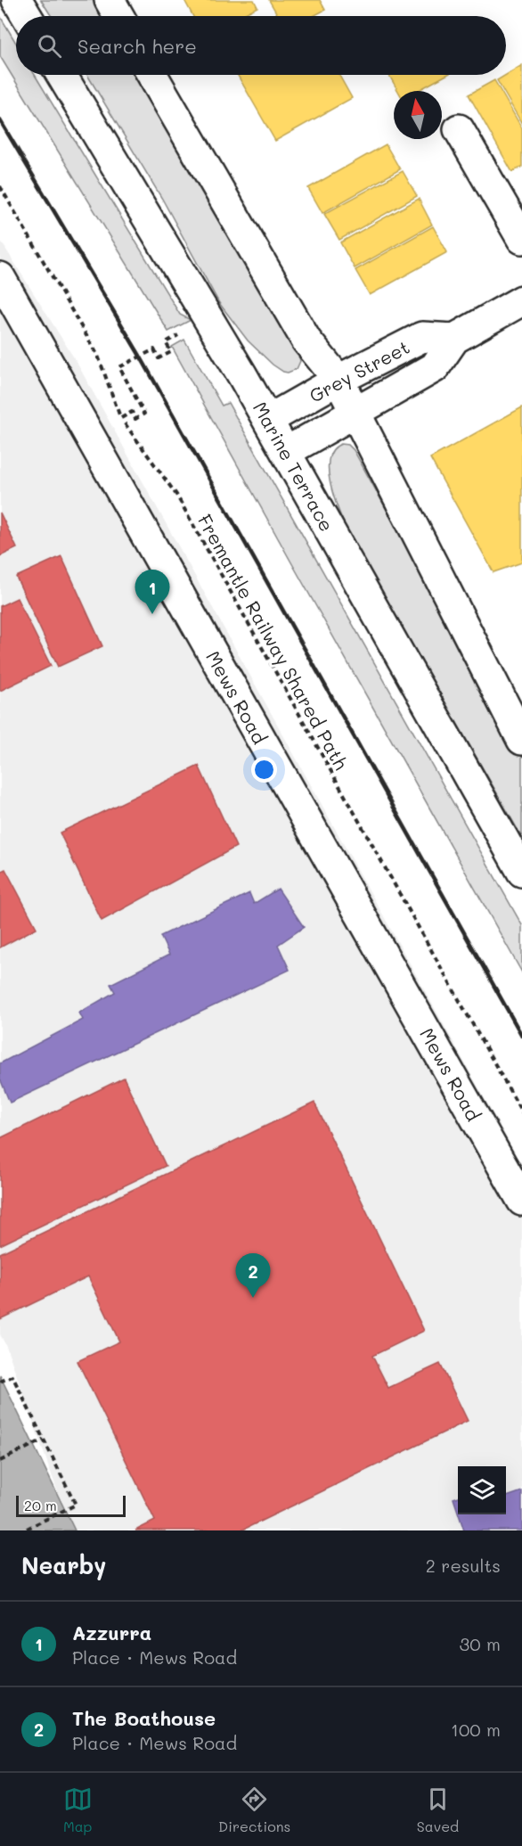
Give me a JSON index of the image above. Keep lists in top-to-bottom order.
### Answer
{
  "streets": {
    "street": ["Grey Street", "Marine Terrace", "Mews Road"],
    "path": ["Fremantle Railway Shared Path"]
  },
  "crossings": [
    ["Grey Street", "Marine Terrace"]
  ],
  "scale_bar": "20 m",
  "north": "top",
  "page": {
    "search": "Search here",
    "pins": ["1", "2"],
    "scale": "20 m",
    "heading": ["Nearby", "2 results"],
    "list": [
      {
        "mark": "1",
        "name": "Azzurra",
        "note": "Place · Mews Road",
        "value": "30 m"
      },
      {
        "mark": "2",
        "name": "The Boathouse",
        "note": "Place · Mews Road",
        "value": "100 m"
      }
    ],
    "nav": ["Map", "Directions", "Saved"]
  }
}
